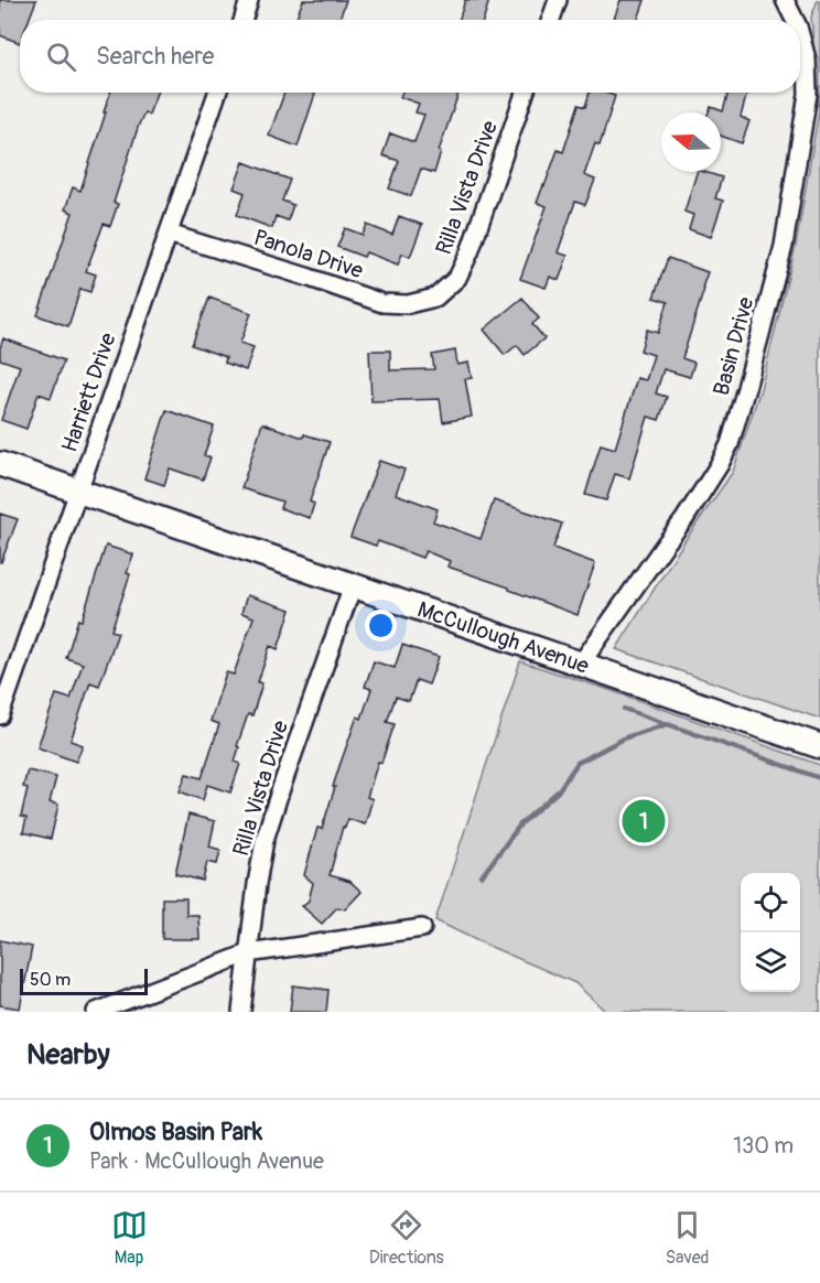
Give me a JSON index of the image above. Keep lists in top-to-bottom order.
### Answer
{
  "streets": {
    "main road": ["McCullough Avenue"],
    "street": [
      "Rilla Vista Drive",
      "Panola Drive",
      "Basin Drive",
      "Harriett Drive"
    ]
  },
  "crossings": [
    ["Rilla Vista Drive", "Panola Drive"],
    ["Rilla Vista Drive", "McCullough Avenue"],
    ["Panola Drive", "Harriett Drive"],
    ["Basin Drive", "McCullough Avenue"],
    ["Harriett Drive", "McCullough Avenue"]
  ],
  "scale_bar": "50 m",
  "north": "left",
  "page": {
    "search": "Search here",
    "pins": "1",
    "scale": "50 m",
    "heading": "Nearby",
    "list": [
      {
        "mark": "1",
        "name": "Olmos Basin Park",
        "note": "Park · McCullough Avenue",
        "value": "130 m"
      }
    ],
    "nav": ["Map", "Directions", "Saved"]
  }
}
